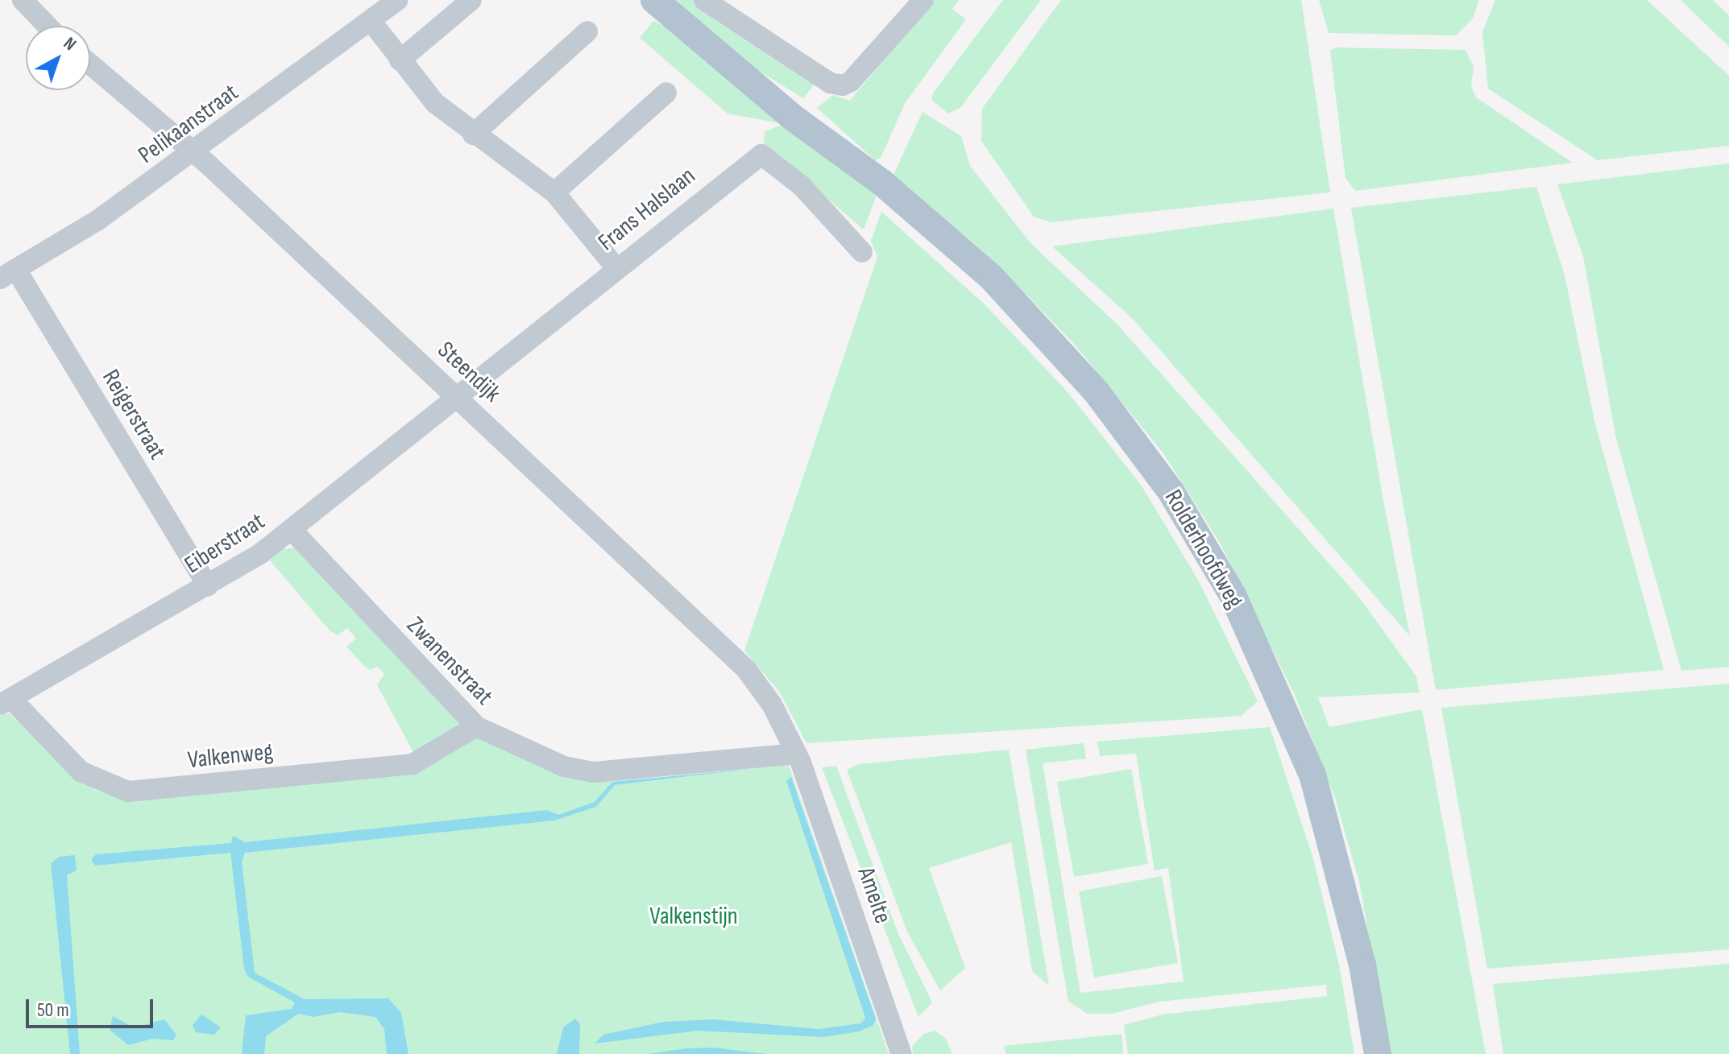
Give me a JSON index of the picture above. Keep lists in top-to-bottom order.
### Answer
{
  "streets": {
    "main road": ["Rolderhoofdweg"],
    "street": [
      "Pelikaanstraat",
      "Frans Halslaan",
      "Steendijk",
      "Reigerstraat",
      "Eiberstraat",
      "Zwanenstraat",
      "Valkenweg",
      "Amelte"
    ]
  },
  "crossings": [
    ["Pelikaanstraat", "Steendijk"],
    ["Pelikaanstraat", "Reigerstraat"],
    ["Frans Halslaan", "Steendijk"],
    ["Frans Halslaan", "Eiberstraat"],
    ["Steendijk", "Eiberstraat"],
    ["Steendijk", "Zwanenstraat"],
    ["Steendijk", "Amelte"],
    ["Reigerstraat", "Eiberstraat"],
    ["Eiberstraat", "Zwanenstraat"],
    ["Eiberstraat", "Valkenweg"],
    ["Zwanenstraat", "Valkenweg"],
    ["Zwanenstraat", "Amelte"]
  ],
  "parks": ["Valkenstijn"],
  "scale_bar": "50 m",
  "north": "top right"
}
